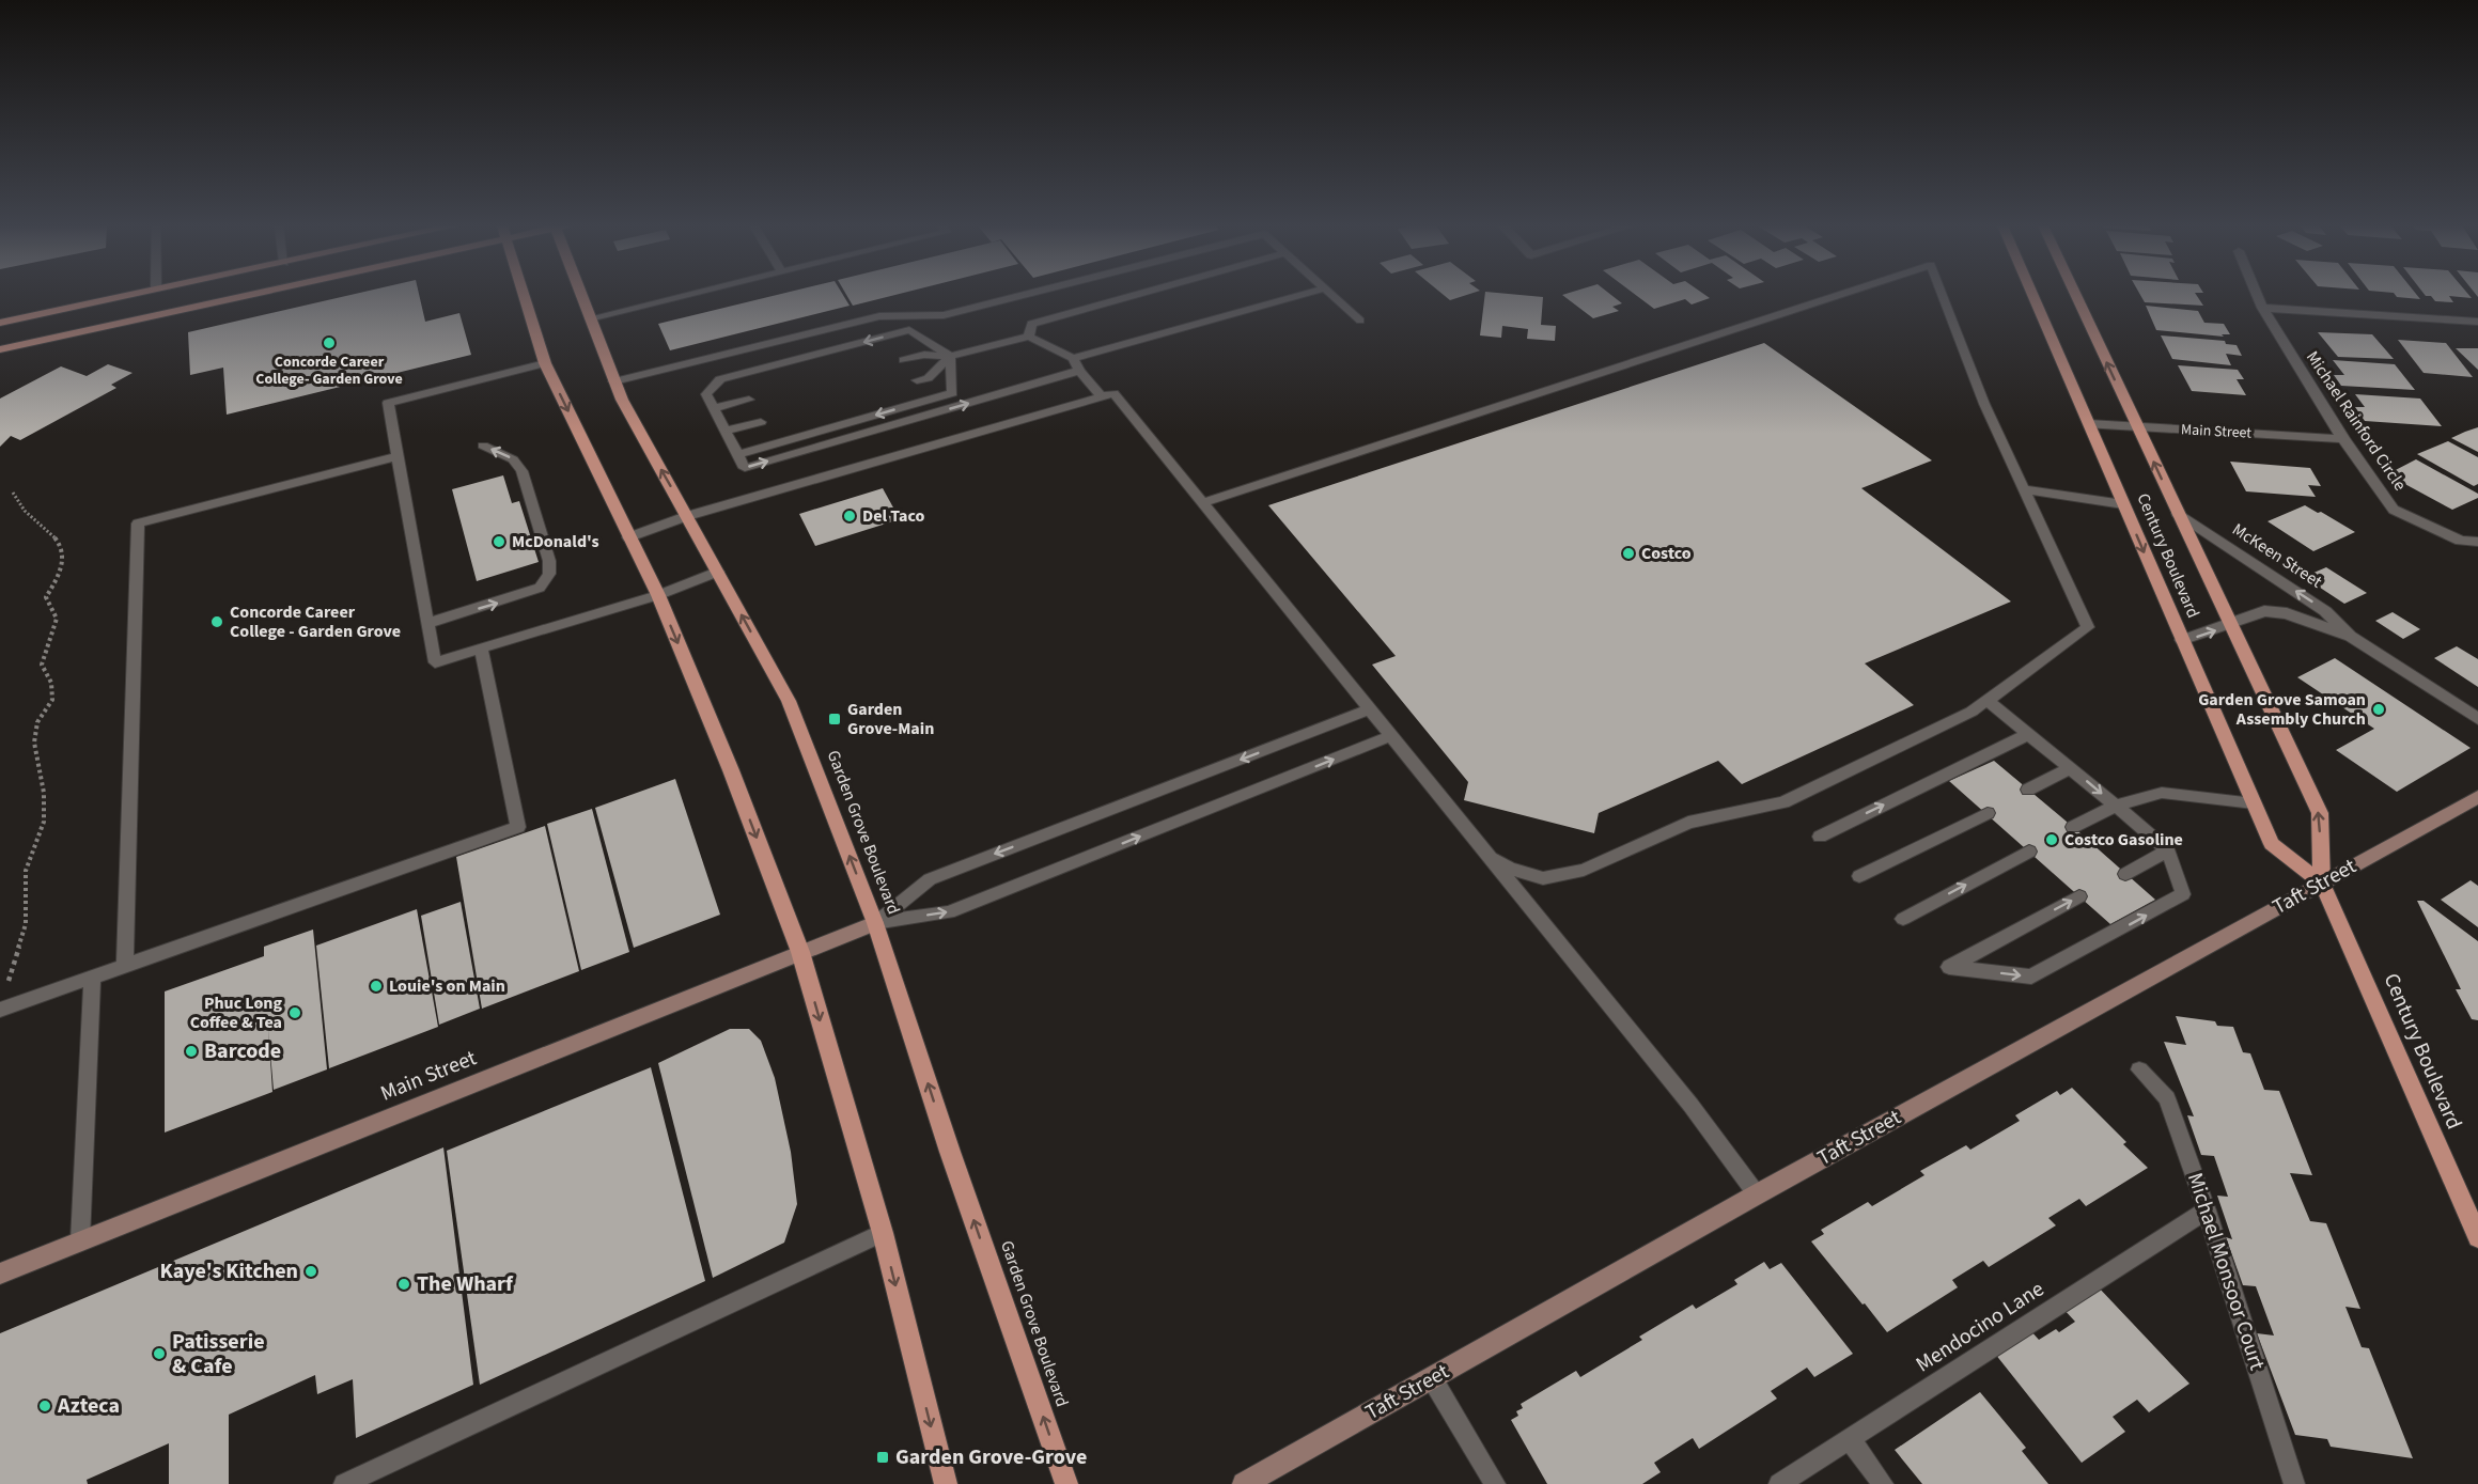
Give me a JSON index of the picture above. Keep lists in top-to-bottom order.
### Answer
{
  "streets": {
    "main road": ["Century Boulevard", "Garden Grove Boulevard"],
    "street": [
      "Michael Rainford Circle",
      "Main Street",
      "McKeen Street",
      "Taft Street"
    ],
    "lane": ["Michael Monsoor Court", "Mendocino Lane"]
  },
  "crossings": [
    ["Michael Rainford Circle", "Main Street"],
    ["Main Street", "Century Boulevard"],
    ["Main Street", "Garden Grove Boulevard"],
    ["Century Boulevard", "McKeen Street"],
    ["Century Boulevard", "Taft Street"],
    ["Michael Monsoor Court", "Mendocino Lane"]
  ],
  "places": {
    "other": [
      "Concorde Career College- Garden Grove",
      "Del Taco",
      "McDonald's",
      "Costco",
      "Concorde Career College - Garden Grove",
      "Garden Grove Samoan Assembly Church",
      "Costco Gasoline",
      "Louie's on Main",
      "Phuc Long Coffee & Tea",
      "Barcode",
      "Kaye's Kitchen",
      "The Wharf",
      "Patisserie & Cafe",
      "Azteca"
    ],
    "transit": ["Garden Grove-Main", "Garden Grove-Grove"]
  }
}
